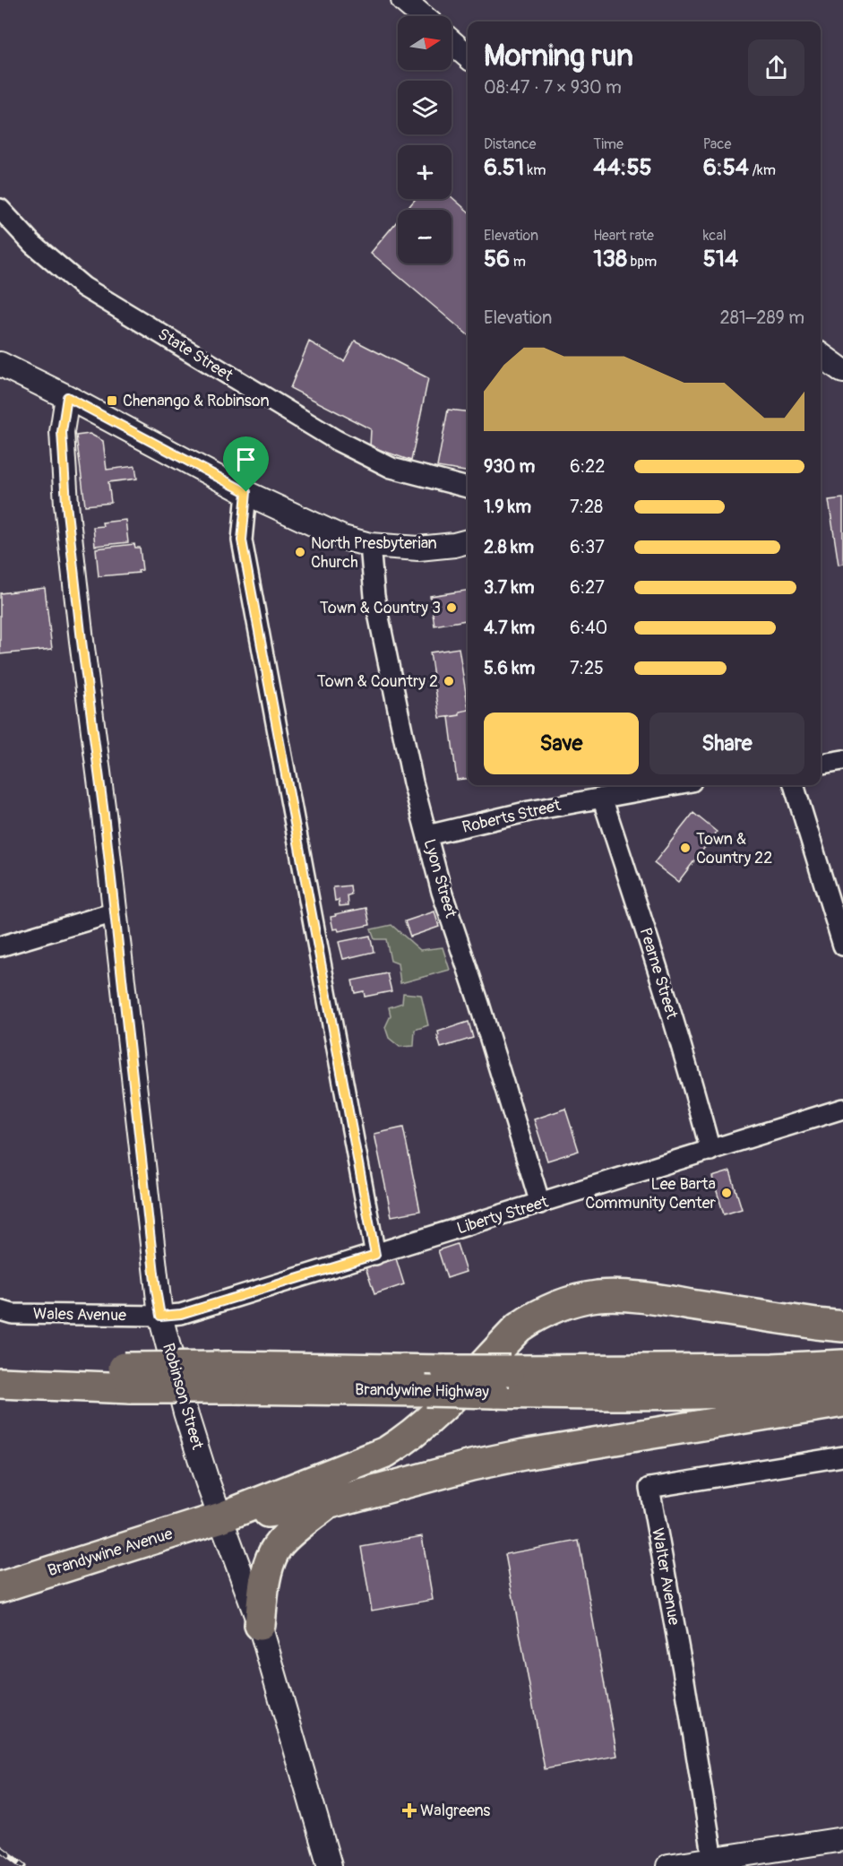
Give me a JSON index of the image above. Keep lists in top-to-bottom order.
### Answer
{
  "streets": {
    "main road": ["Brandywine Highway", "Brandywine Avenue"],
    "street": [
      "State Street",
      "Roberts Street",
      "Lyon Street",
      "Pearne Street",
      "Liberty Street",
      "Wales Avenue",
      "Robinson Street",
      "Walter Avenue"
    ]
  },
  "crossings": [
    ["Roberts Street", "Lyon Street"],
    ["Roberts Street", "Pearne Street"],
    ["Lyon Street", "Liberty Street"],
    ["Pearne Street", "Liberty Street"],
    ["Liberty Street", "Wales Avenue"],
    ["Liberty Street", "Robinson Street"],
    ["Wales Avenue", "Robinson Street"],
    ["Robinson Street", "Brandywine Avenue"]
  ],
  "places": {
    "transit": ["Chenango & Robinson"],
    "other": [
      "North Presbyterian Church",
      "Town & Country 3",
      "Town & Country 2",
      "Town & Country 22",
      "Lee Barta Community Center"
    ],
    "health": ["Walgreens"]
  },
  "north": "right",
  "page": {
    "map_buttons": ["+", "−"],
    "heading": ["Morning run", "08:47 · 7 × 930 m"],
    "stats": [
      ["Distance", "6.51 km"],
      ["Time", "44:55"],
      ["Pace", "6:54 /km"],
      ["Elevation", "56 m"],
      ["Heart rate", "138 bpm"],
      ["kcal", "514"]
    ],
    "chart": ["Elevation", "281–289 m"],
    "list": [
      {
        "name": "930 m",
        "note": "6:22"
      },
      {
        "name": "1.9 km",
        "note": "7:28"
      },
      {
        "name": "2.8 km",
        "note": "6:37"
      },
      {
        "name": "3.7 km",
        "note": "6:27"
      },
      {
        "name": "4.7 km",
        "note": "6:40"
      },
      {
        "name": "5.6 km",
        "note": "7:25"
      }
    ],
    "buttons": ["Save", "Share"]
  }
}
